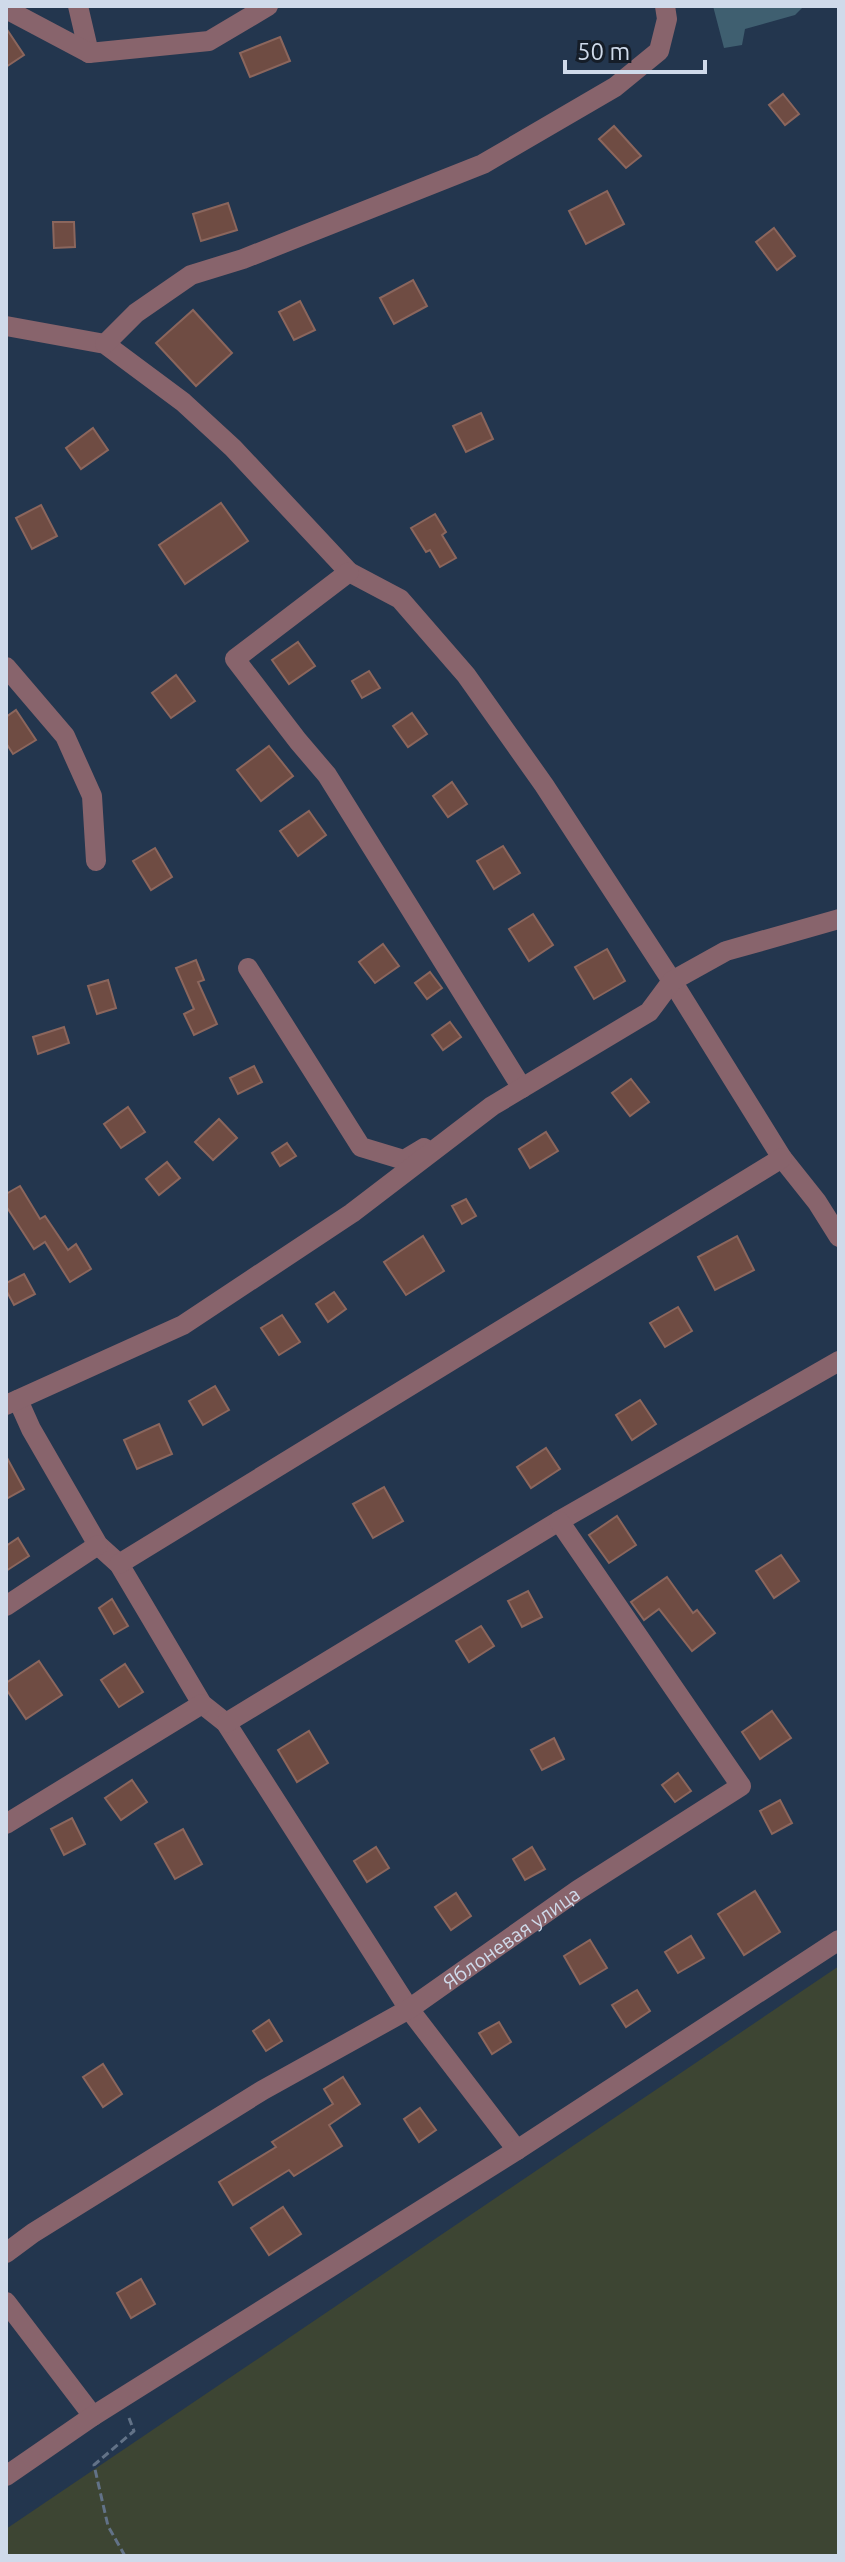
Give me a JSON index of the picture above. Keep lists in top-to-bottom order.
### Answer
{
  "streets": {
    "street": ["Яблоневая улица"]
  },
  "scale_bar": "50 m"
}
